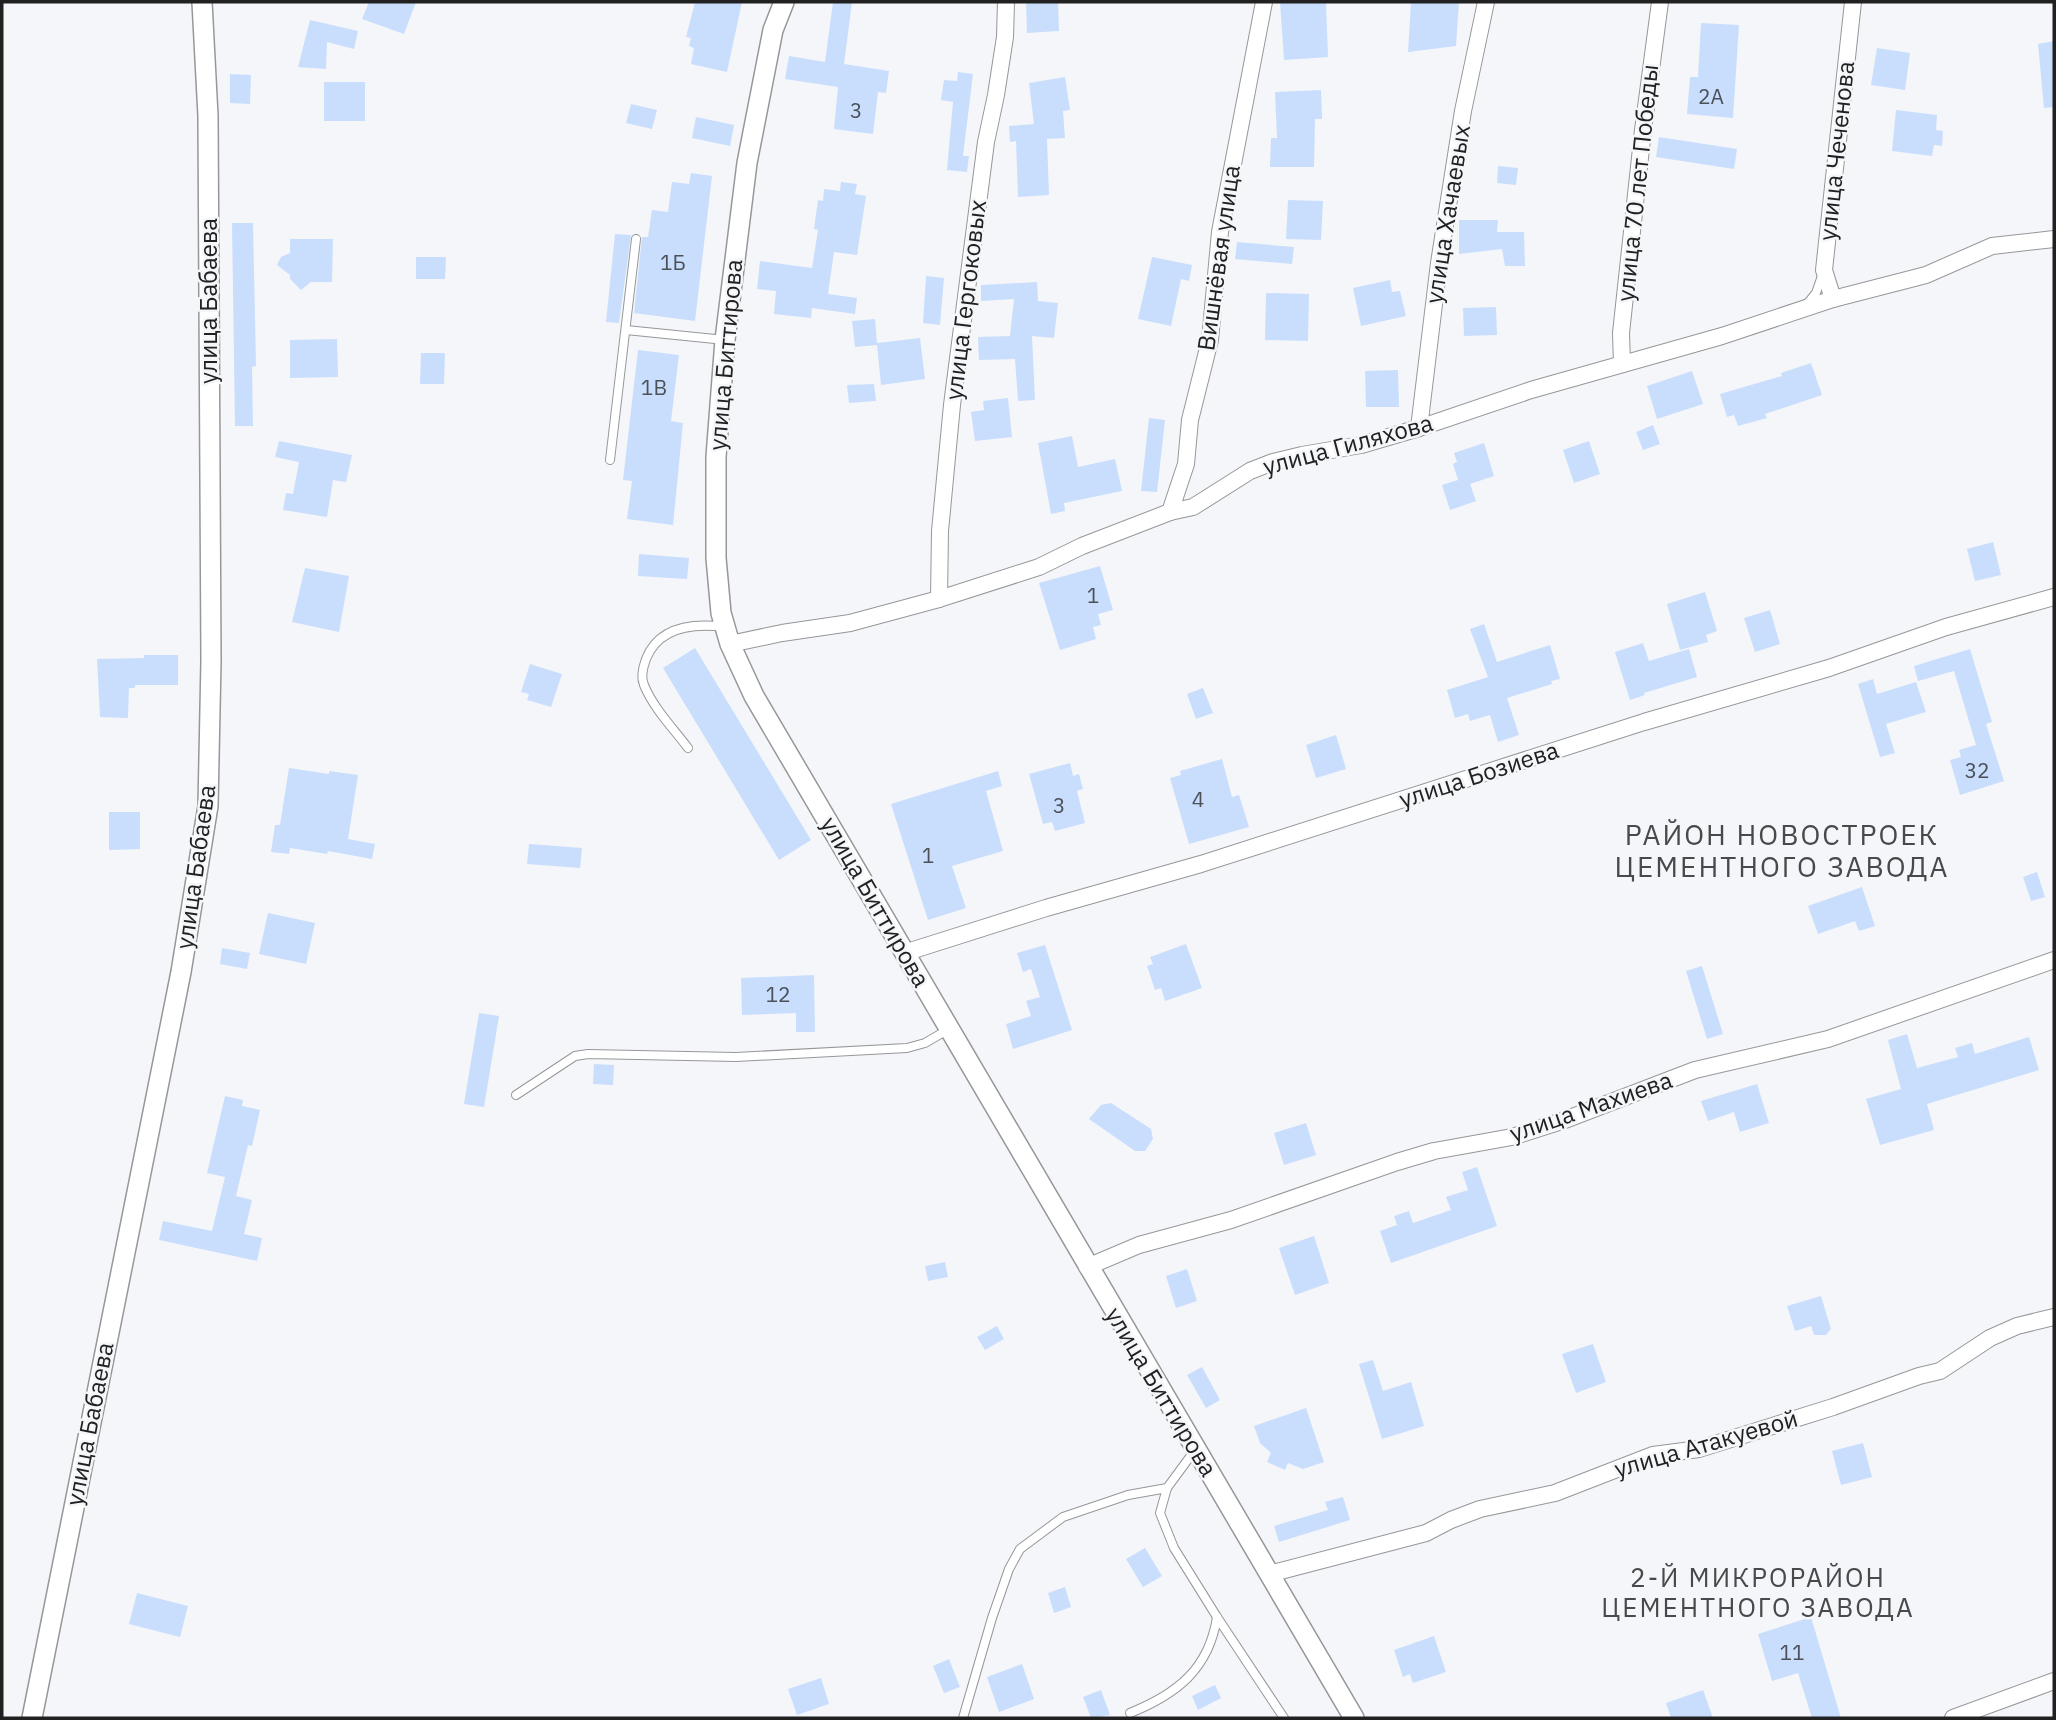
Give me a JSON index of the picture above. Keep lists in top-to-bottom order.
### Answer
{
  "streets": {
    "street": [
      "улица Чеченова",
      "улица 70 лет Победы",
      "улица Хачаевых",
      "Вишнёвая улица",
      "улица Гергоковых",
      "улица Бабаева",
      "улица Биттирова",
      "улица Гиляхова",
      "улица Бозиева",
      "улица Махиева",
      "улица Атакуевой"
    ]
  },
  "crossings": [
    ["улица Чеченова", "улица Гиляхова"],
    ["улица 70 лет Победы", "улица Гиляхова"],
    ["улица Хачаевых", "улица Гиляхова"],
    ["Вишнёвая улица", "улица Гиляхова"],
    ["улица Гергоковых", "улица Гиляхова"],
    ["улица Биттирова", "улица Гиляхова"],
    ["улица Биттирова", "улица Бозиева"],
    ["улица Биттирова", "улица Махиева"],
    ["улица Биттирова", "улица Атакуевой"]
  ],
  "districts": ["РАЙОН НОВОСТРОЕК ЦЕМЕНТНОГО ЗАВОДА", "2-Й МИКРОРАЙОН ЦЕМЕНТНОГО ЗАВОДА"],
  "house_numbers": [
    "2А",
    "3",
    "1Б",
    "1В",
    "1",
    "32",
    "4",
    "3",
    "1",
    "12",
    "11"
  ]
}
